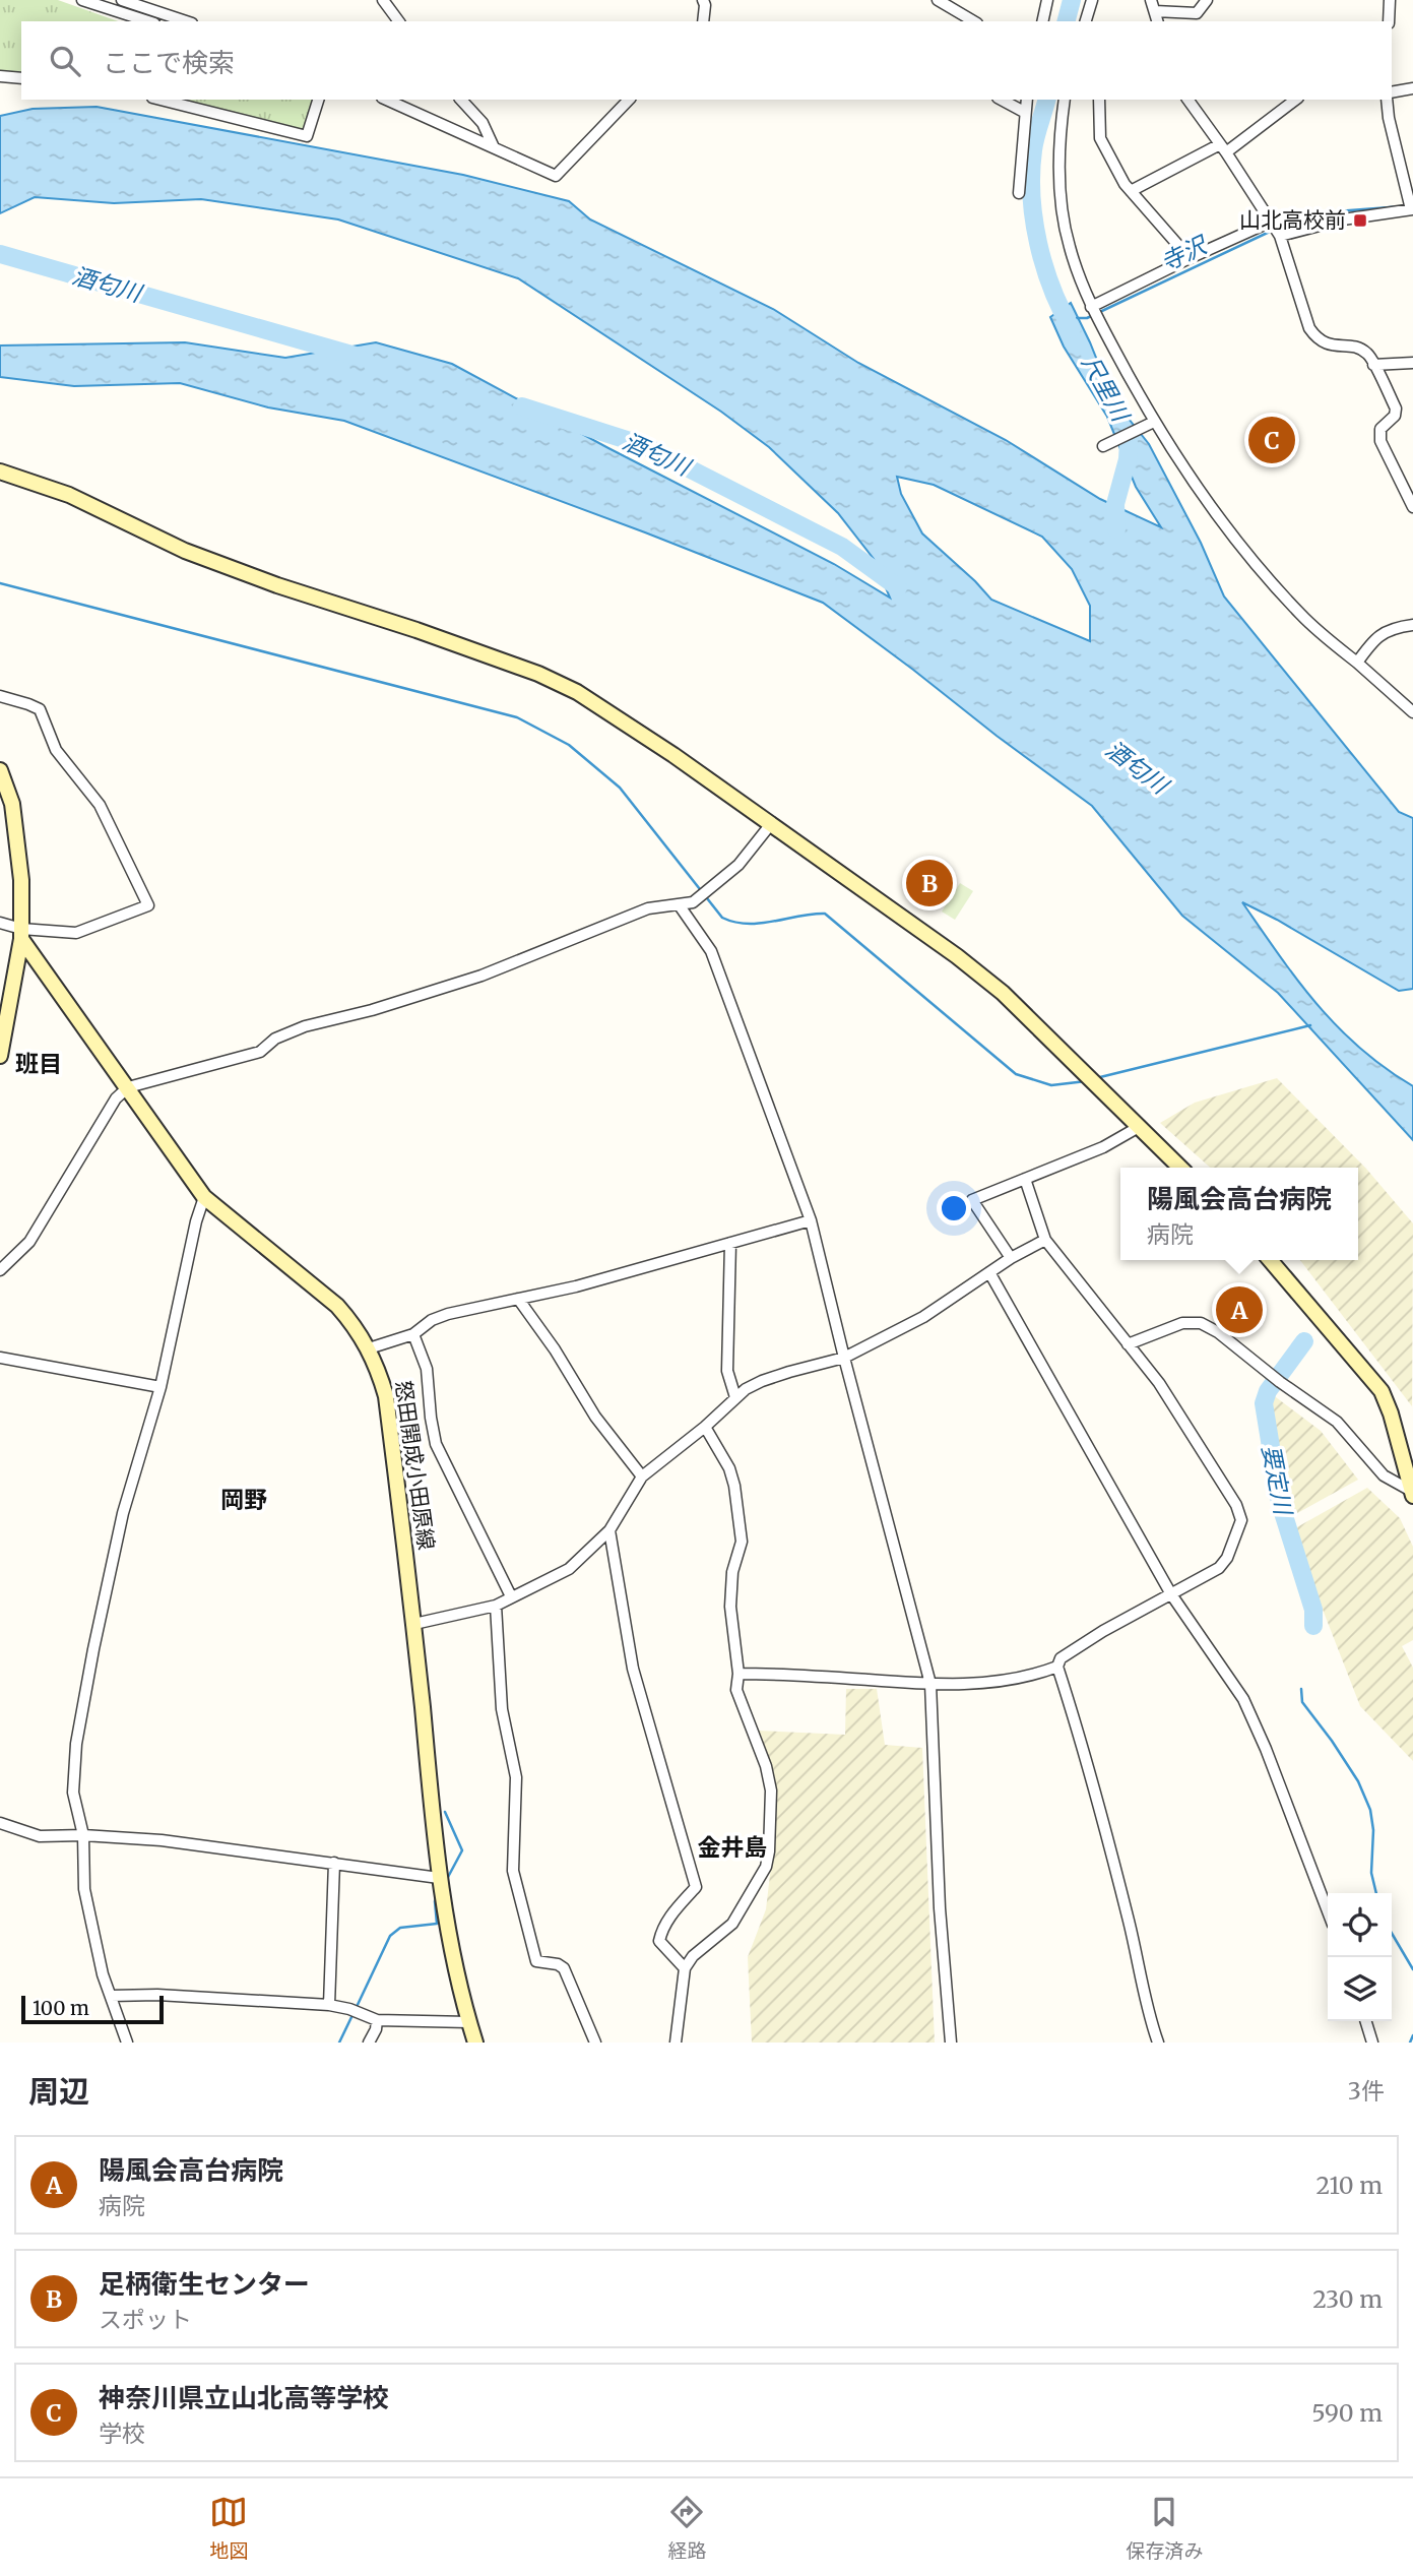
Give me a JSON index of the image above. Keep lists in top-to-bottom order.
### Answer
{
  "streets": {
    "street": ["怒田開成小田原線"]
  },
  "districts": ["班目", "岡野", "金井島"],
  "water": [
    "寺沢",
    "酒匂川",
    "尺里川",
    "要定川"
  ],
  "places": {
    "transit": ["山北高校前"]
  },
  "scale_bar": "100 m",
  "page": {
    "search": "ここで検索",
    "pins": ["C", "B", "A"],
    "popup": ["陽風会高台病院", "病院"],
    "scale": "100 m",
    "heading": ["周辺", "3件"],
    "list": [
      {
        "mark": "A",
        "name": "陽風会高台病院",
        "note": "病院",
        "value": "210 m"
      },
      {
        "mark": "B",
        "name": "足柄衛生センター",
        "note": "スポット",
        "value": "230 m"
      },
      {
        "mark": "C",
        "name": "神奈川県立山北高等学校",
        "note": "学校",
        "value": "590 m"
      }
    ],
    "nav": ["地図", "経路", "保存済み"]
  }
}
